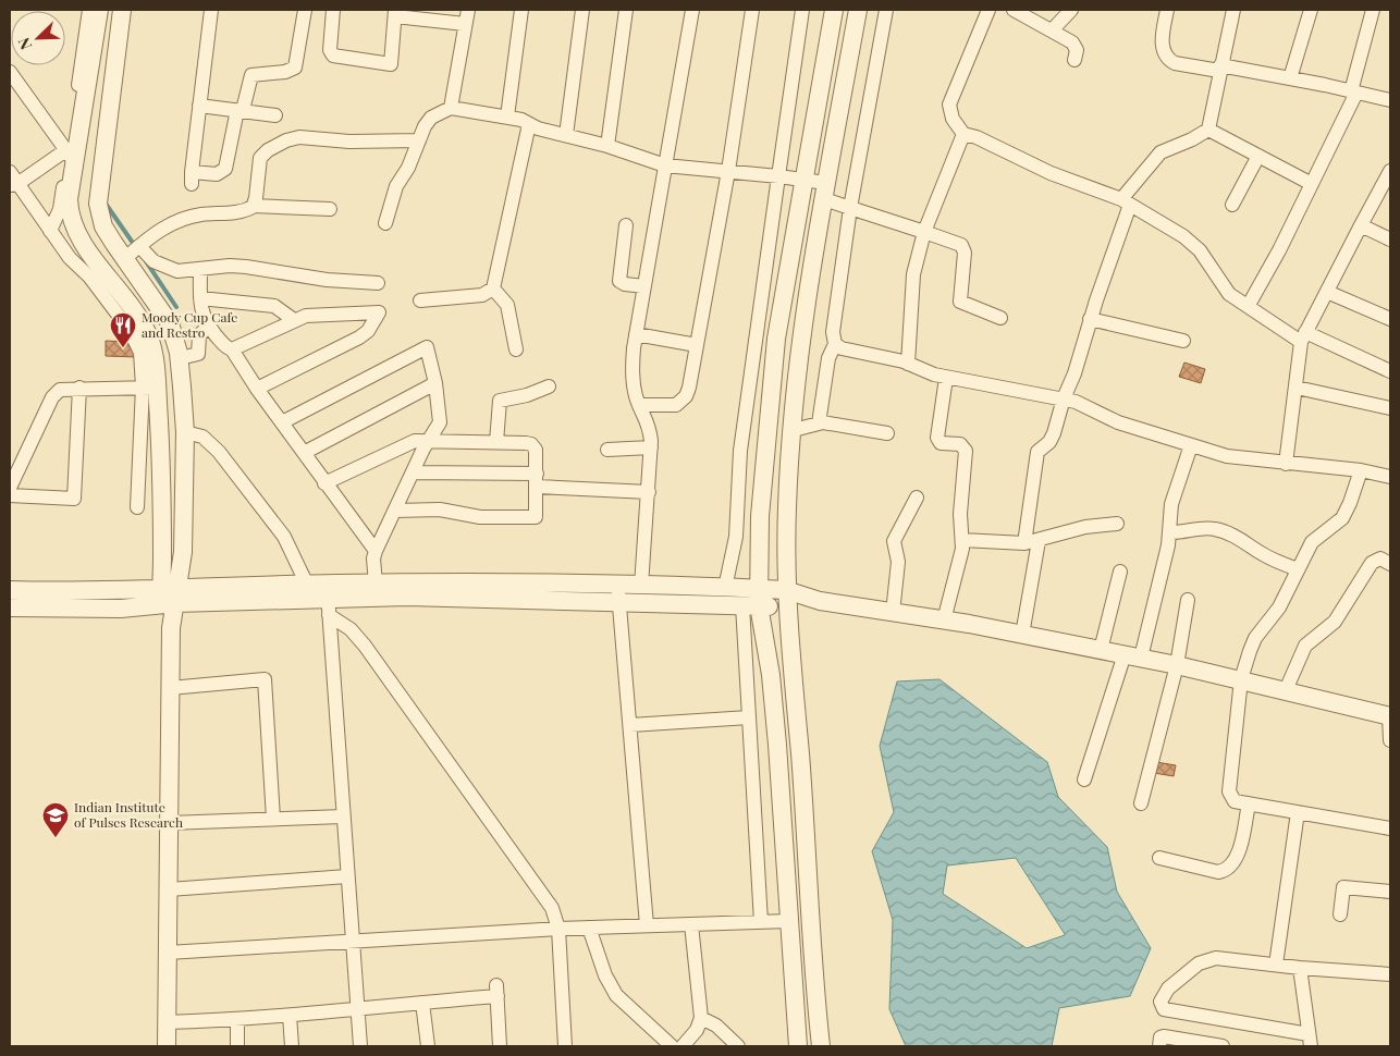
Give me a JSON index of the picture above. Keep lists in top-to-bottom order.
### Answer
{
  "places": {
    "restaurant": ["Moody Cup Cafe and Restro"],
    "school or university": ["Indian Institute of Pulses Research"]
  },
  "north": "bottom left"
}
